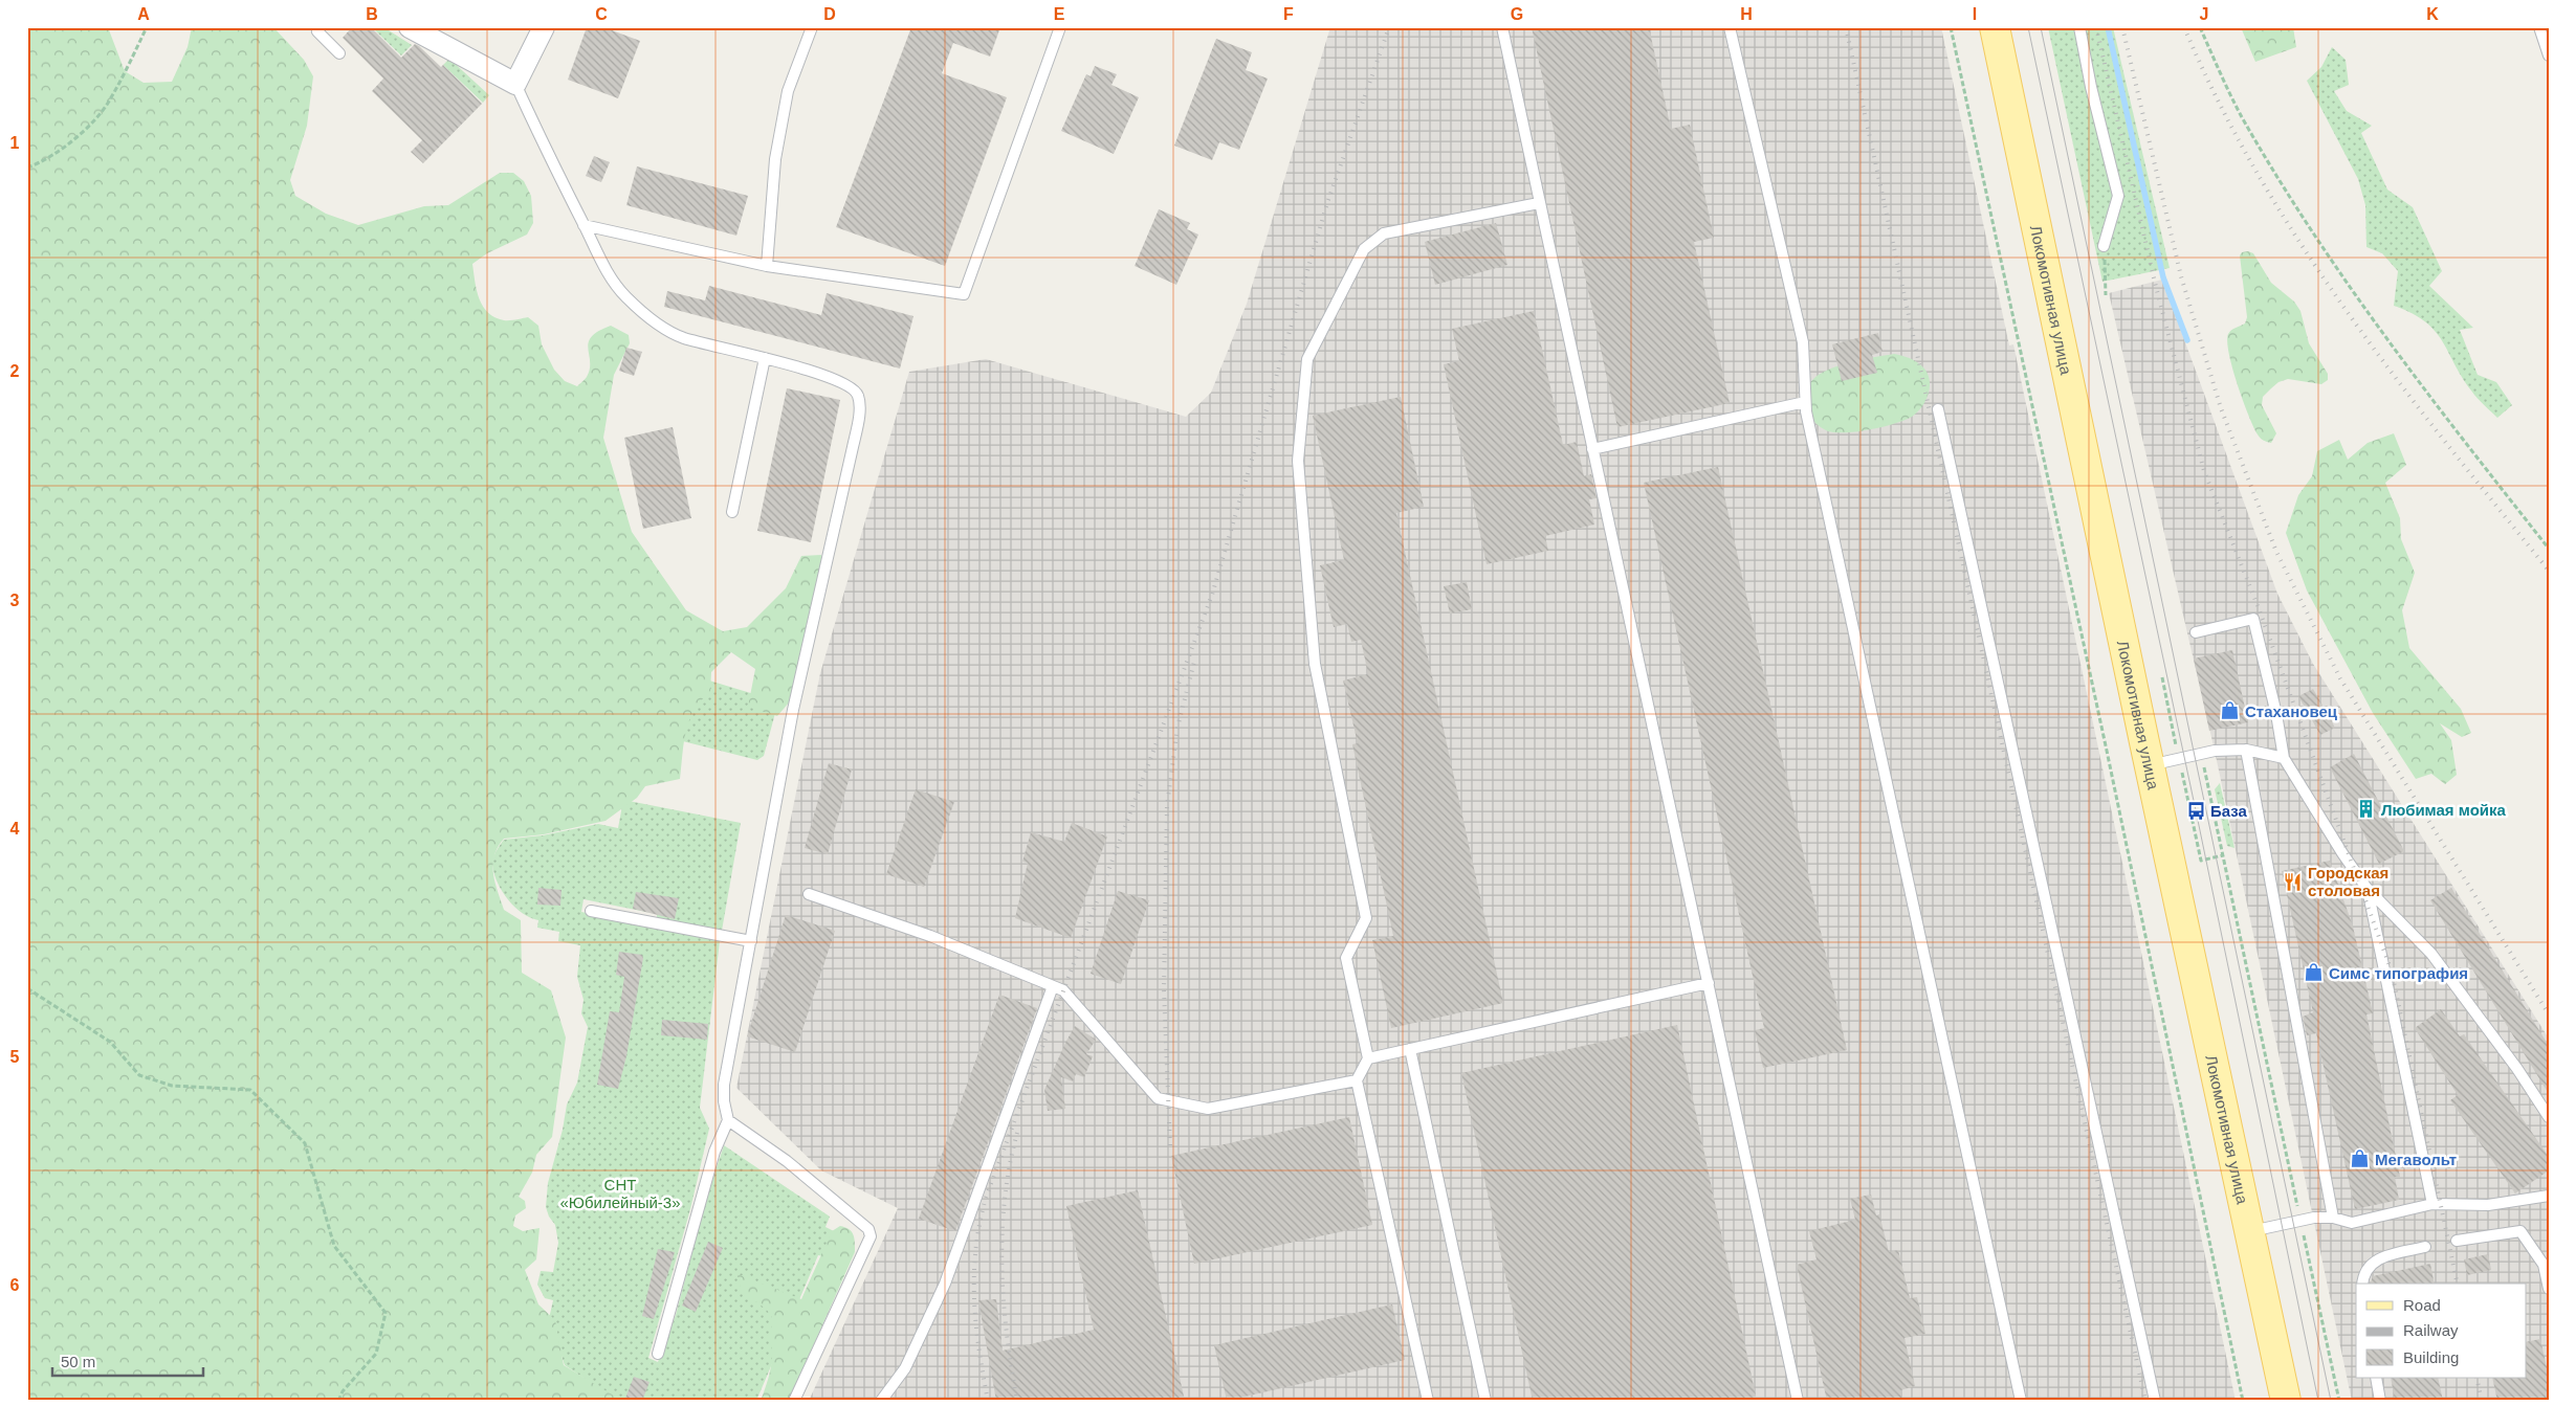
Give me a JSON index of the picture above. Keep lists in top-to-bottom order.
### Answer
{
  "streets": {
    "main road": ["Локомотивная улица"]
  },
  "parks": ["СНТ «Юбилейный-3»"],
  "places": {
    "shop": ["Стахановец", "Симс типография", "Мегавольт"],
    "building": ["Любимая мойка"],
    "bus stop": ["База"],
    "restaurant": ["Городская столовая"]
  },
  "legend": ["Road", "Railway", "Building"],
  "scale_bar": "50 m",
  "grid": {
    "columns": [
      "A",
      "B",
      "C",
      "D",
      "E",
      "F",
      "G",
      "H",
      "I",
      "J",
      "K"
    ],
    "rows": [
      "1",
      "2",
      "3",
      "4",
      "5",
      "6"
    ]
  }
}
